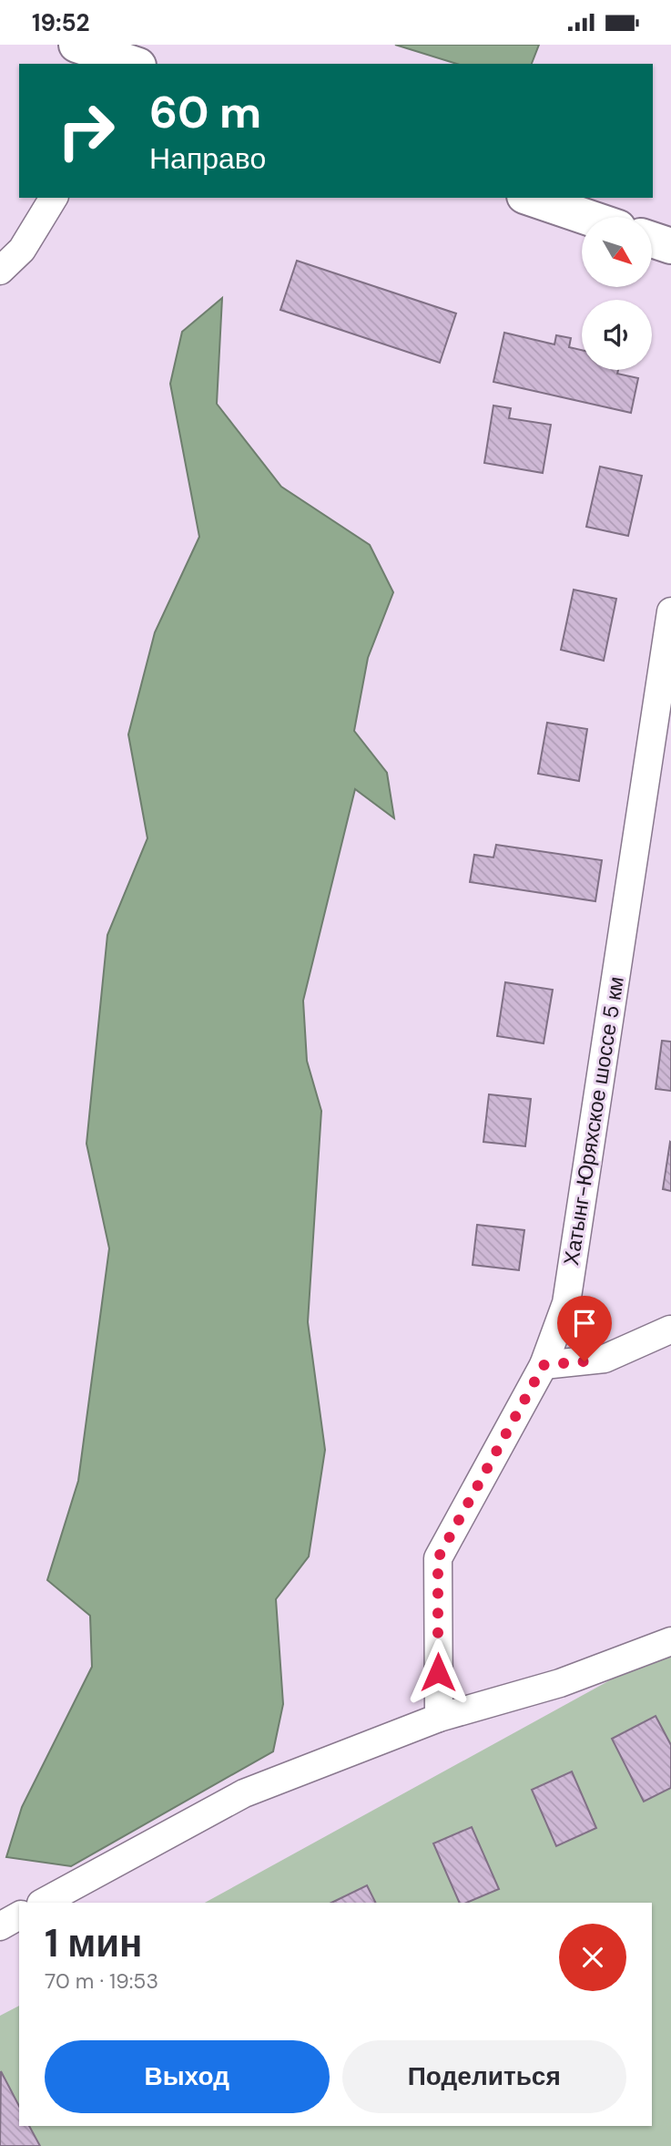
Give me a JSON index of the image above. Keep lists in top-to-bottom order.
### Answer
{
  "streets": {
    "street": ["Хатынг-Юряхское шоссе 5 км"]
  },
  "north": "bottom right",
  "page": {
    "status": "19:52",
    "turn": ["60 m", "Направо"],
    "heading": ["1 мин", "70 m · 19:53"],
    "buttons": ["Выход", "Поделиться"]
  }
}
